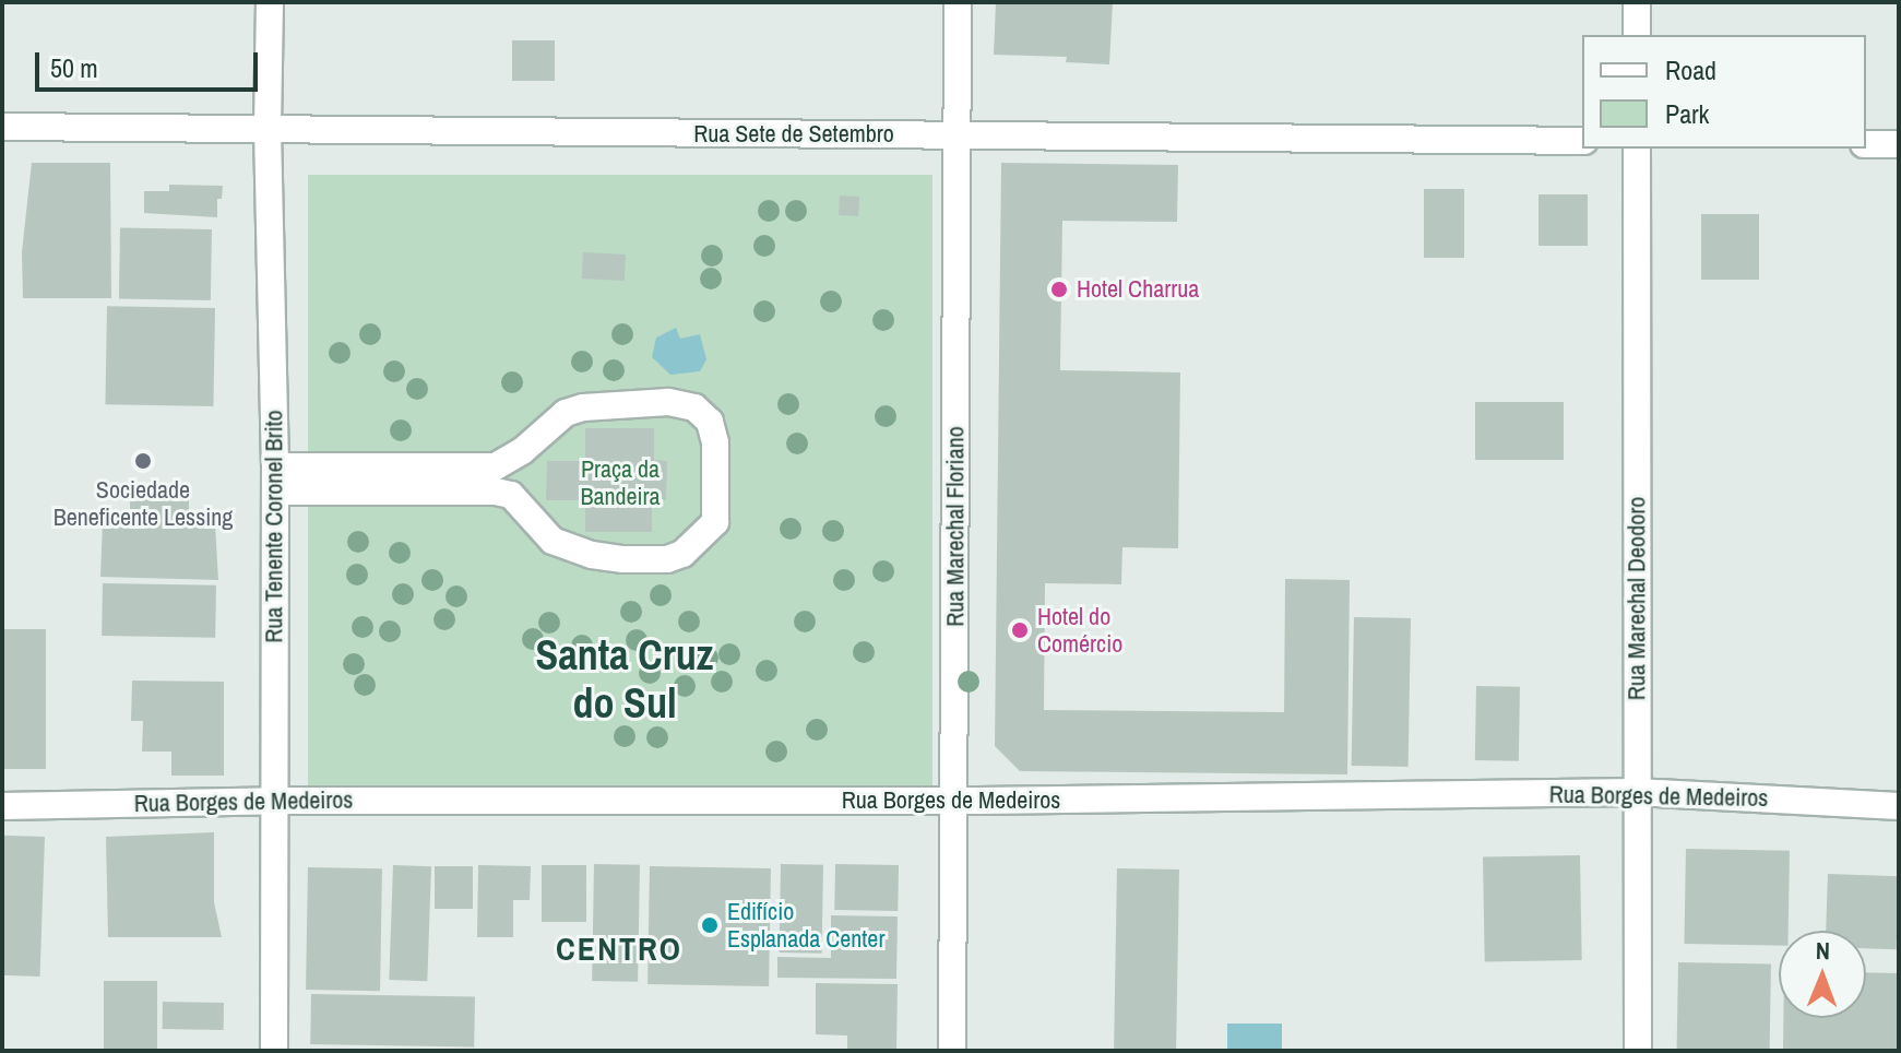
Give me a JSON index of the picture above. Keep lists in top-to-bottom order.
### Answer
{
  "streets": {
    "street": [
      "Rua Sete de Setembro",
      "Rua Tenente Coronel Brito",
      "Rua Marechal Floriano",
      "Rua Marechal Deodoro",
      "Rua Borges de Medeiros"
    ]
  },
  "crossings": [
    ["Rua Sete de Setembro", "Rua Tenente Coronel Brito"],
    ["Rua Sete de Setembro", "Rua Marechal Floriano"],
    ["Rua Tenente Coronel Brito", "Rua Borges de Medeiros"],
    ["Rua Marechal Floriano", "Rua Borges de Medeiros"],
    ["Rua Marechal Deodoro", "Rua Borges de Medeiros"]
  ],
  "districts": ["Santa Cruz do Sul", "CENTRO"],
  "parks": ["Praça da Bandeira"],
  "places": [
    "Hotel Charrua",
    "Sociedade Beneficente Lessing",
    "Hotel do Comércio",
    "Edifício Esplanada Center"
  ],
  "legend": ["Road", "Park"],
  "scale_bar": "50 m",
  "north": "top"
}
